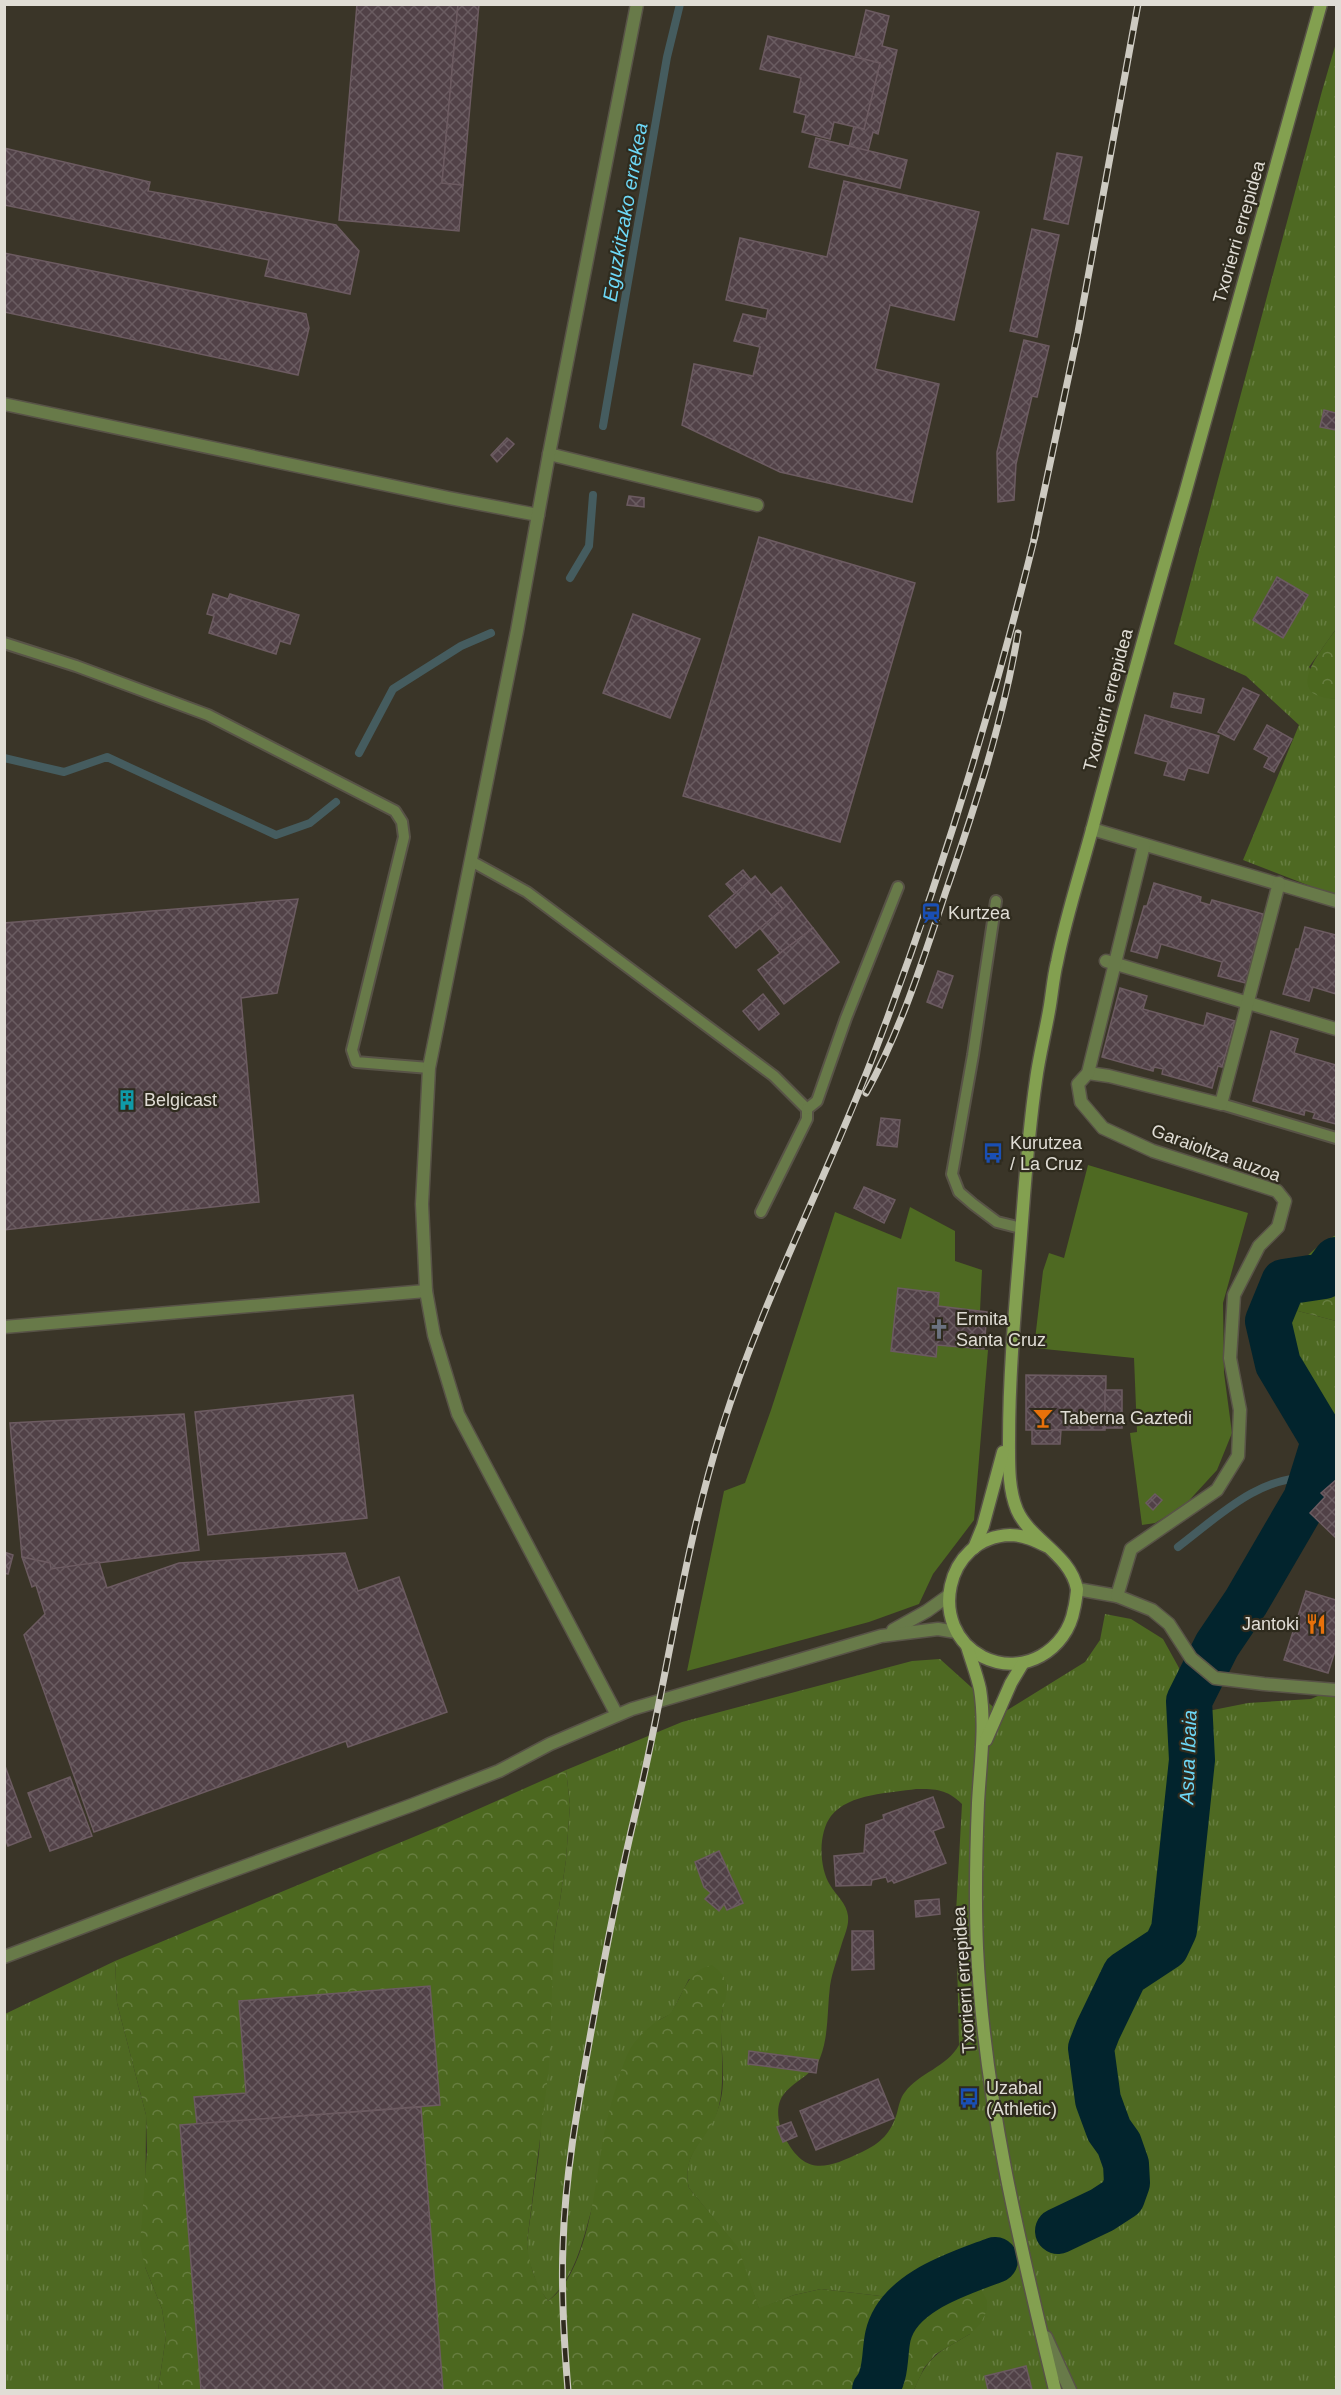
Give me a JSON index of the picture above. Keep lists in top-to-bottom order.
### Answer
{
  "streets": {
    "street": ["Txorierri errepidea", "Garaioltza auzoa"]
  },
  "water": ["Eguzkitzako errekea", "Asua Ibaia"],
  "places": {
    "station": ["Kurtzea"],
    "building": ["Belgicast"],
    "bus stop": ["Kurutzea / La Cruz", "Uzabal (Athletic)"],
    "church": ["Ermita Santa Cruz"],
    "bar": ["Taberna Gaztedi"],
    "restaurant": ["Jantoki"]
  }
}
